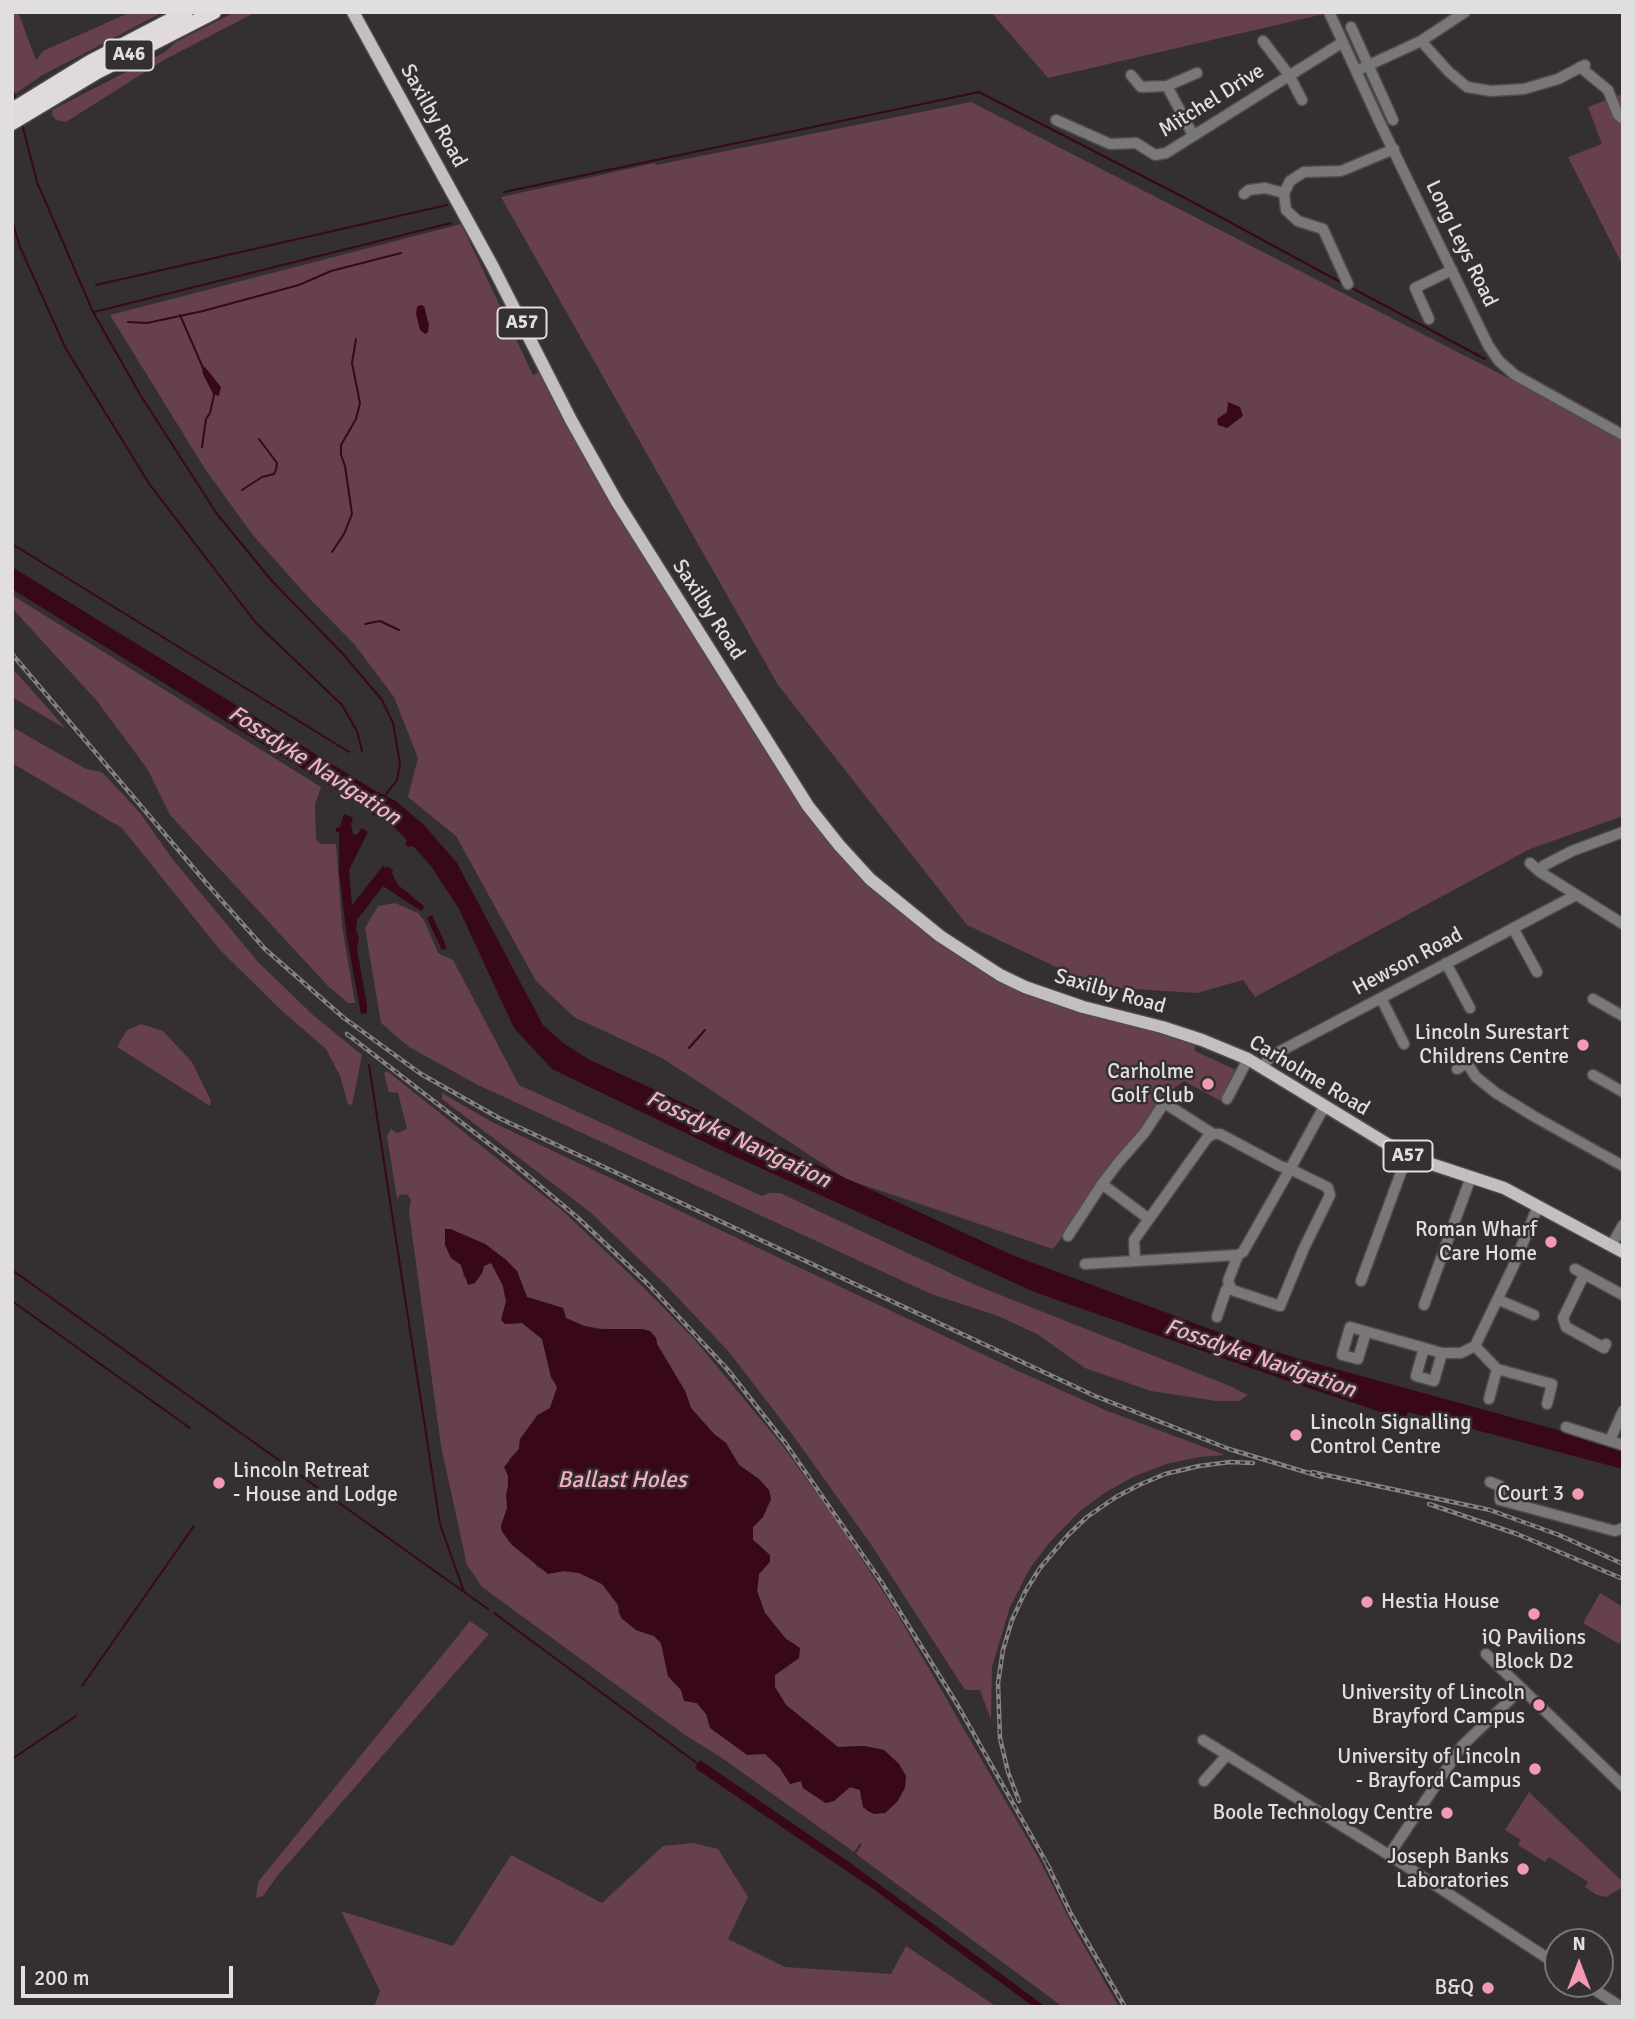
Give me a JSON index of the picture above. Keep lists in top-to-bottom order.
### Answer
{
  "streets": {
    "highway": ["A46"],
    "main road": ["Saxilby Road", "A57", "Carholme Road"],
    "street": ["Mitchel Drive", "Long Leys Road", "Hewson Road"]
  },
  "crossings": [
    ["Mitchel Drive", "Long Leys Road"],
    ["Saxilby Road", "Carholme Road"],
    ["Hewson Road", "Carholme Road"]
  ],
  "water": ["Fossdyke Navigation", "Ballast Holes"],
  "places": [
    "Lincoln Surestart Childrens Centre",
    "Carholme Golf Club",
    "Roman Wharf Care Home",
    "Lincoln Signalling Control Centre",
    "Lincoln Retreat - House and Lodge",
    "Court 3",
    "Hestia House",
    "iQ Pavilions Block D2",
    "University of Lincoln Brayford Campus",
    "University of Lincoln - Brayford Campus",
    "Boole Technology Centre",
    "Joseph Banks Laboratories",
    "B&Q"
  ],
  "scale_bar": "200 m",
  "north": "top"
}
